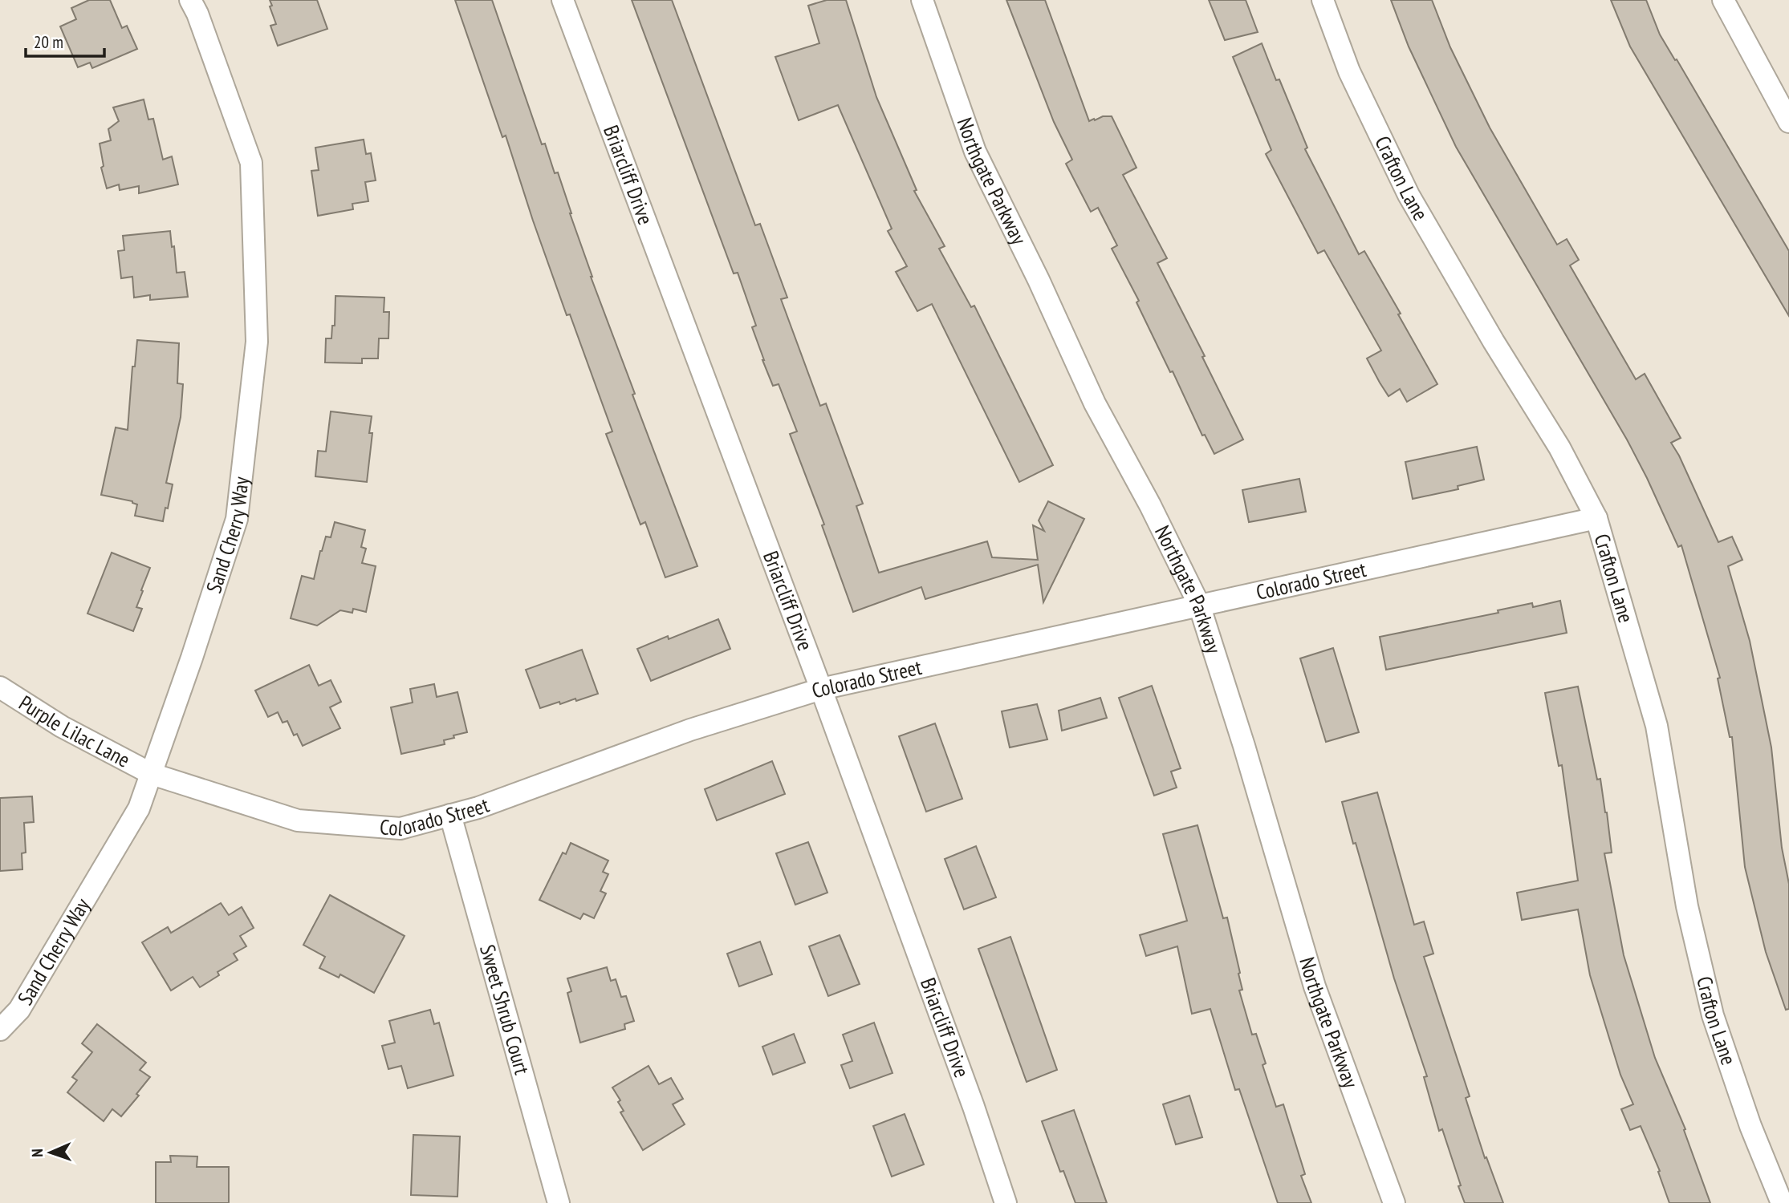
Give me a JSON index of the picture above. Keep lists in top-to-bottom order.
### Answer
{
  "streets": {
    "street": [
      "Briarcliff Drive",
      "Crafton Lane",
      "Northgate Parkway",
      "Sand Cherry Way",
      "Colorado Street",
      "Purple Lilac Lane",
      "Sweet Shrub Court"
    ]
  },
  "crossings": [
    ["Briarcliff Drive", "Colorado Street"],
    ["Crafton Lane", "Colorado Street"],
    ["Northgate Parkway", "Colorado Street"],
    ["Sand Cherry Way", "Colorado Street"],
    ["Sand Cherry Way", "Purple Lilac Lane"],
    ["Colorado Street", "Purple Lilac Lane"],
    ["Colorado Street", "Sweet Shrub Court"]
  ],
  "scale_bar": "20 m",
  "north": "left"
}
